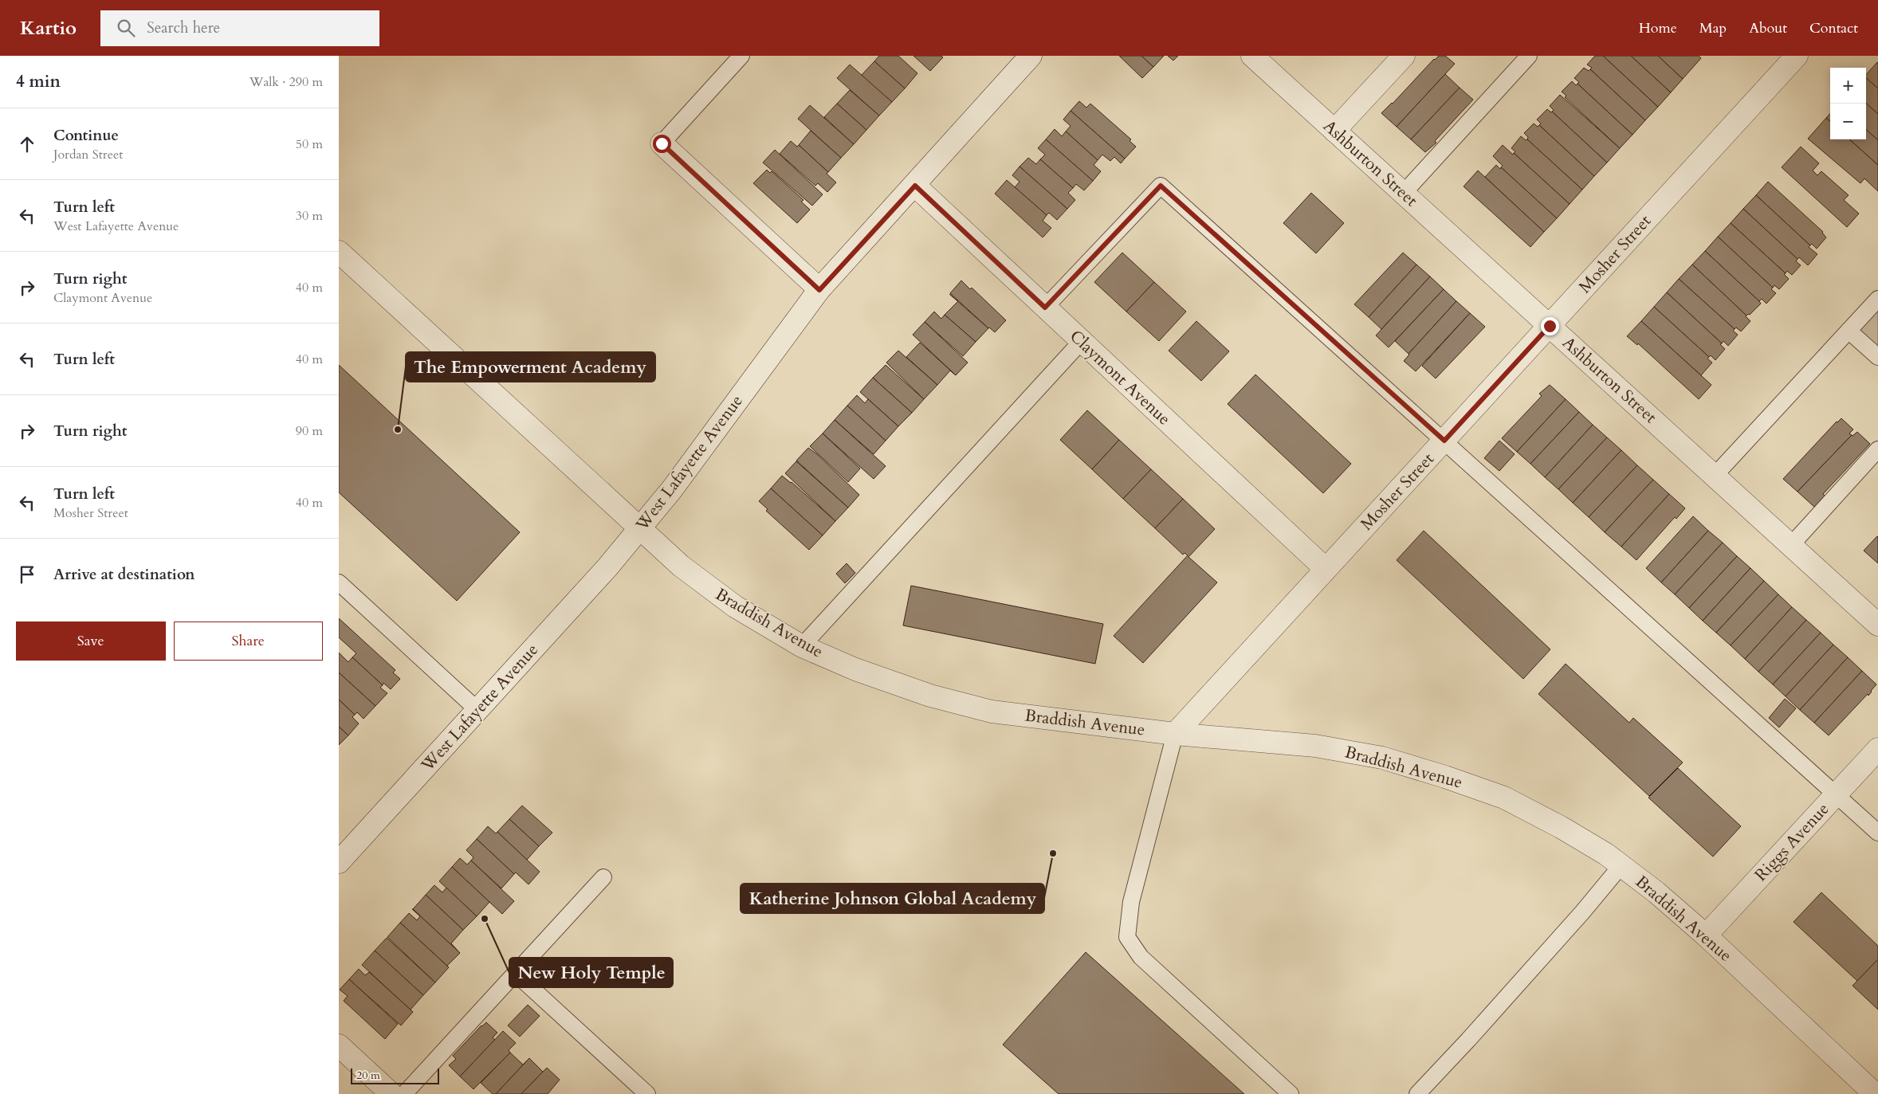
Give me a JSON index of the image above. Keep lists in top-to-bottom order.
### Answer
{
  "streets": {
    "street": [
      "Ashburton Street",
      "Mosher Street",
      "Claymont Avenue",
      "West Lafayette Avenue",
      "Braddish Avenue",
      "Riggs Avenue"
    ]
  },
  "crossings": [
    ["Ashburton Street", "Mosher Street"],
    ["Mosher Street", "Claymont Avenue"],
    ["Mosher Street", "Braddish Avenue"],
    ["Claymont Avenue", "West Lafayette Avenue"],
    ["West Lafayette Avenue", "Braddish Avenue"],
    ["Braddish Avenue", "Riggs Avenue"]
  ],
  "places": ["The Empowerment Academy", "Katherine Johnson Global Academy", "New Holy Temple"],
  "scale_bar": "20 m",
  "page": {
    "header": "Kartio",
    "search": "Search here",
    "nav": [
      "Home",
      "Map",
      "About",
      "Contact"
    ],
    "heading": ["4 min", "Walk · 290 m"],
    "map_buttons": ["+", "−"],
    "list": [
      ["Continue", "Jordan Street", "50 m"],
      ["Turn left", "West Lafayette Avenue", "30 m"],
      ["Turn right", "Claymont Avenue", "40 m"],
      ["Turn left", "40 m"],
      ["Turn right", "90 m"],
      ["Turn left", "Mosher Street", "40 m"],
      "Arrive at destination"
    ],
    "buttons": ["Save", "Share"],
    "scale": "20 m"
  }
}
